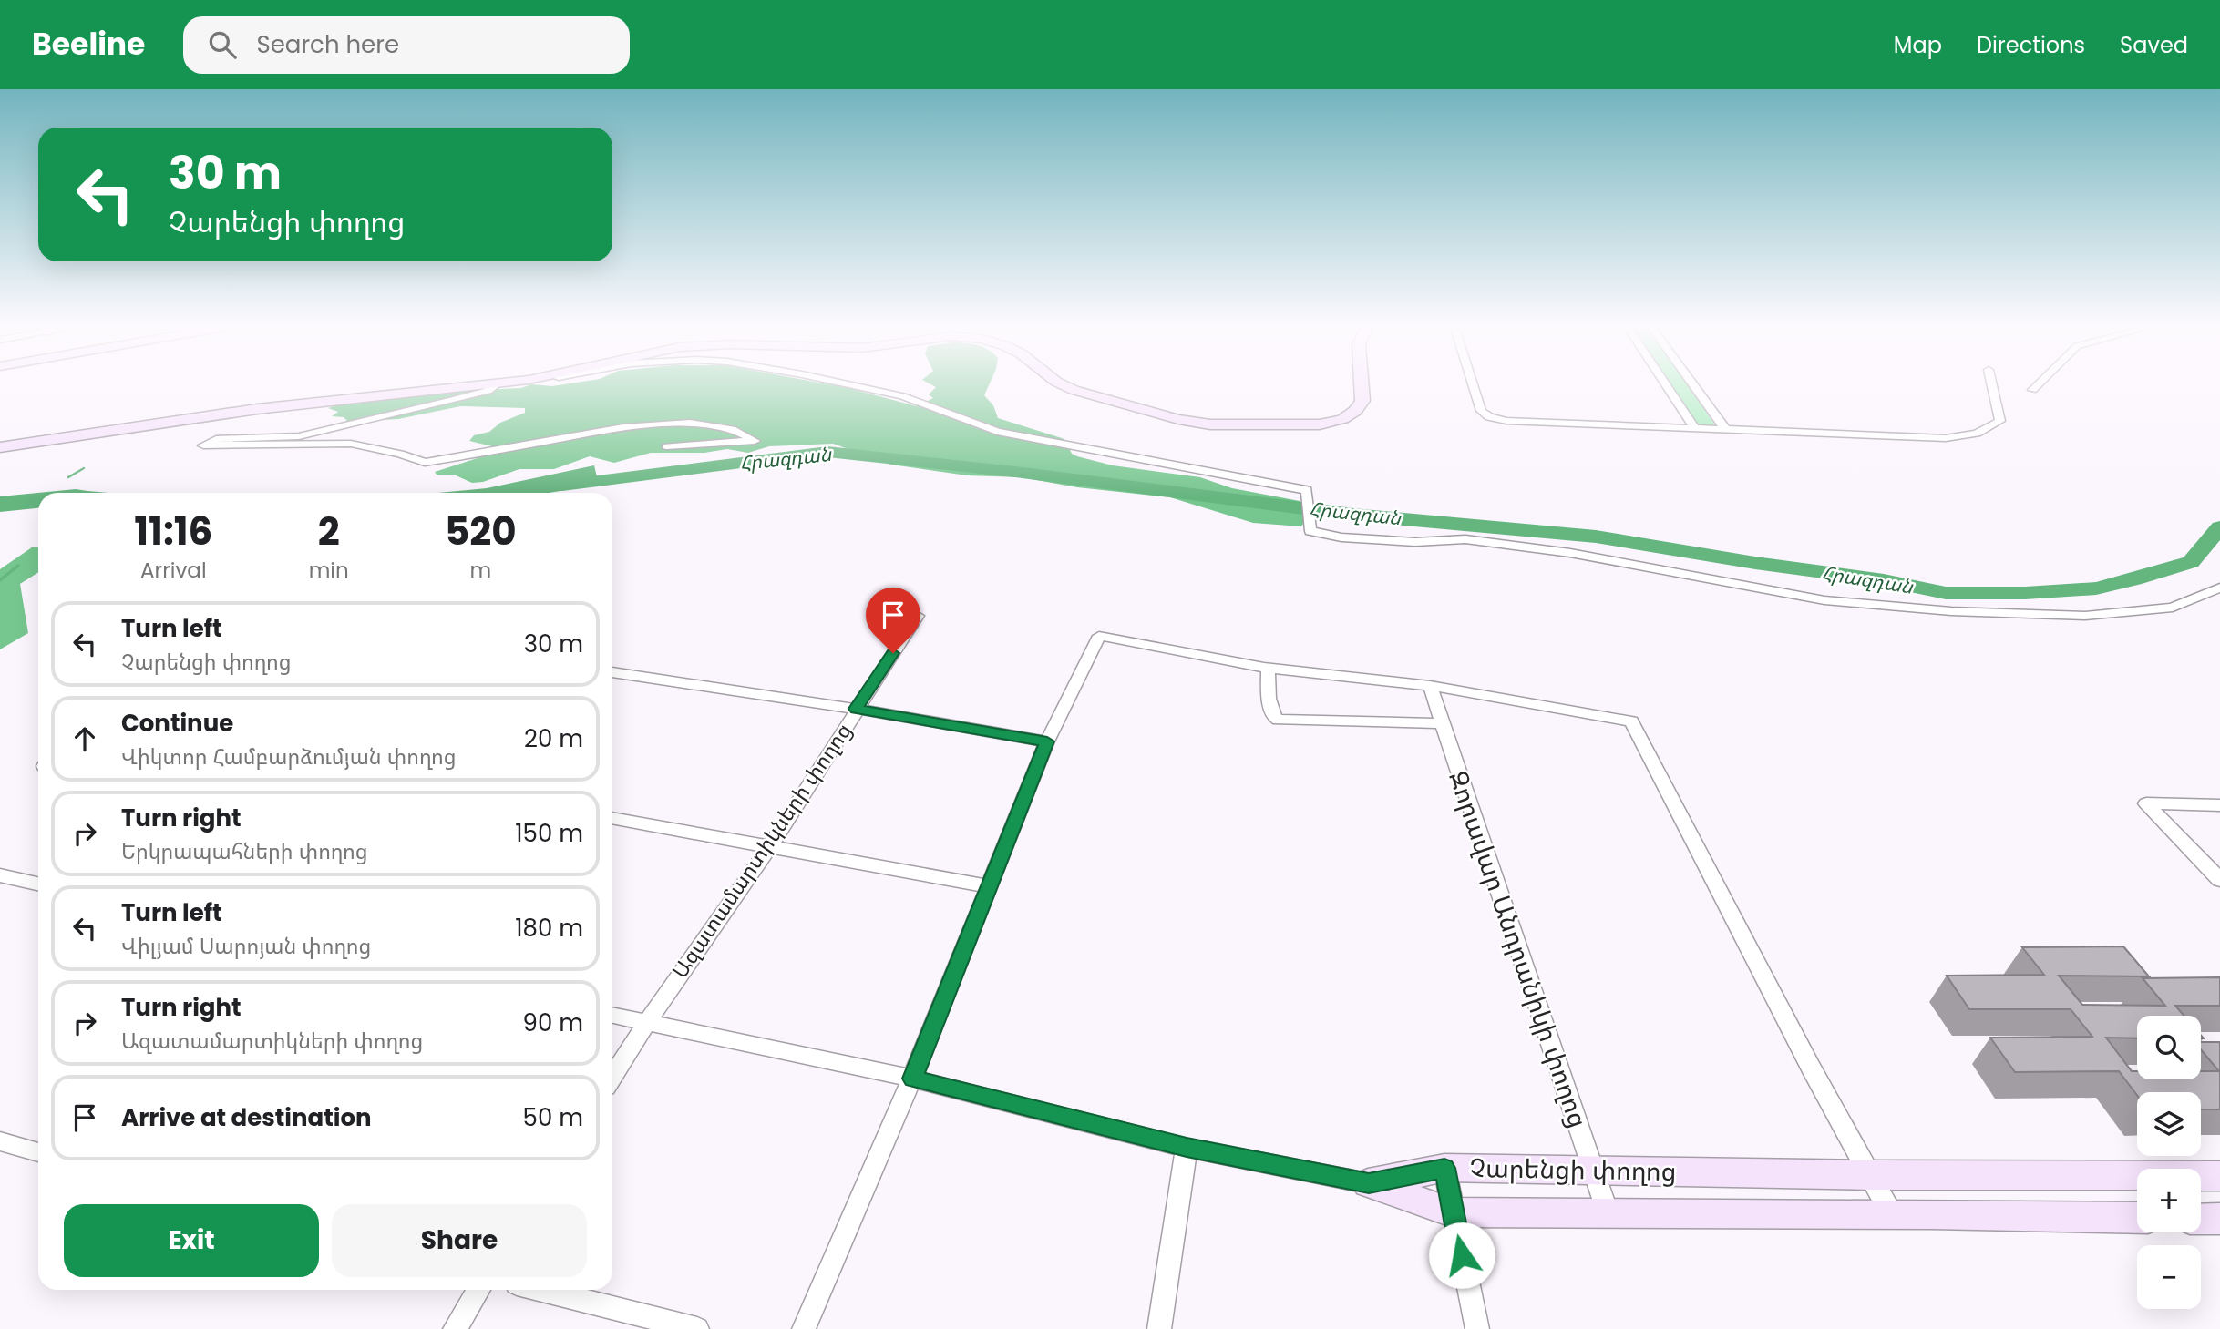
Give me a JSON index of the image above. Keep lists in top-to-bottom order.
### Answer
{
  "streets": {
    "street": ["Ազատամարտիկների փողոց", "Զորավար Անդրանիկի փողոց", "Չարենցի փողոց"]
  },
  "crossings": [
    ["Զորավար Անդրանիկի փողոց", "Չարենցի փողոց"]
  ],
  "water": ["Հրազդան"],
  "page": {
    "header": "Beeline",
    "search": "Search here",
    "nav": ["Map", "Directions", "Saved"],
    "turn": ["30 m", "Չարենցի փողոց"],
    "eta": [
      "11:16",
      "Arrival",
      "2",
      "min",
      "520",
      "m"
    ],
    "list": [
      {
        "name": "Turn left",
        "note": "Չարենցի փողոց",
        "value": "30 m"
      },
      {
        "name": "Continue",
        "note": "Վիկտոր Համբարձումյան փողոց",
        "value": "20 m"
      },
      {
        "name": "Turn right",
        "note": "Երկրապահների փողոց",
        "value": "150 m"
      },
      {
        "name": "Turn left",
        "note": "Վիլյամ Սարոյան փողոց",
        "value": "180 m"
      },
      {
        "name": "Turn right",
        "note": "Ազատամարտիկների փողոց",
        "value": "90 m"
      },
      {
        "name": "Arrive at destination",
        "value": "50 m"
      }
    ],
    "map_buttons": ["+", "−"],
    "buttons": ["Exit", "Share"]
  }
}
